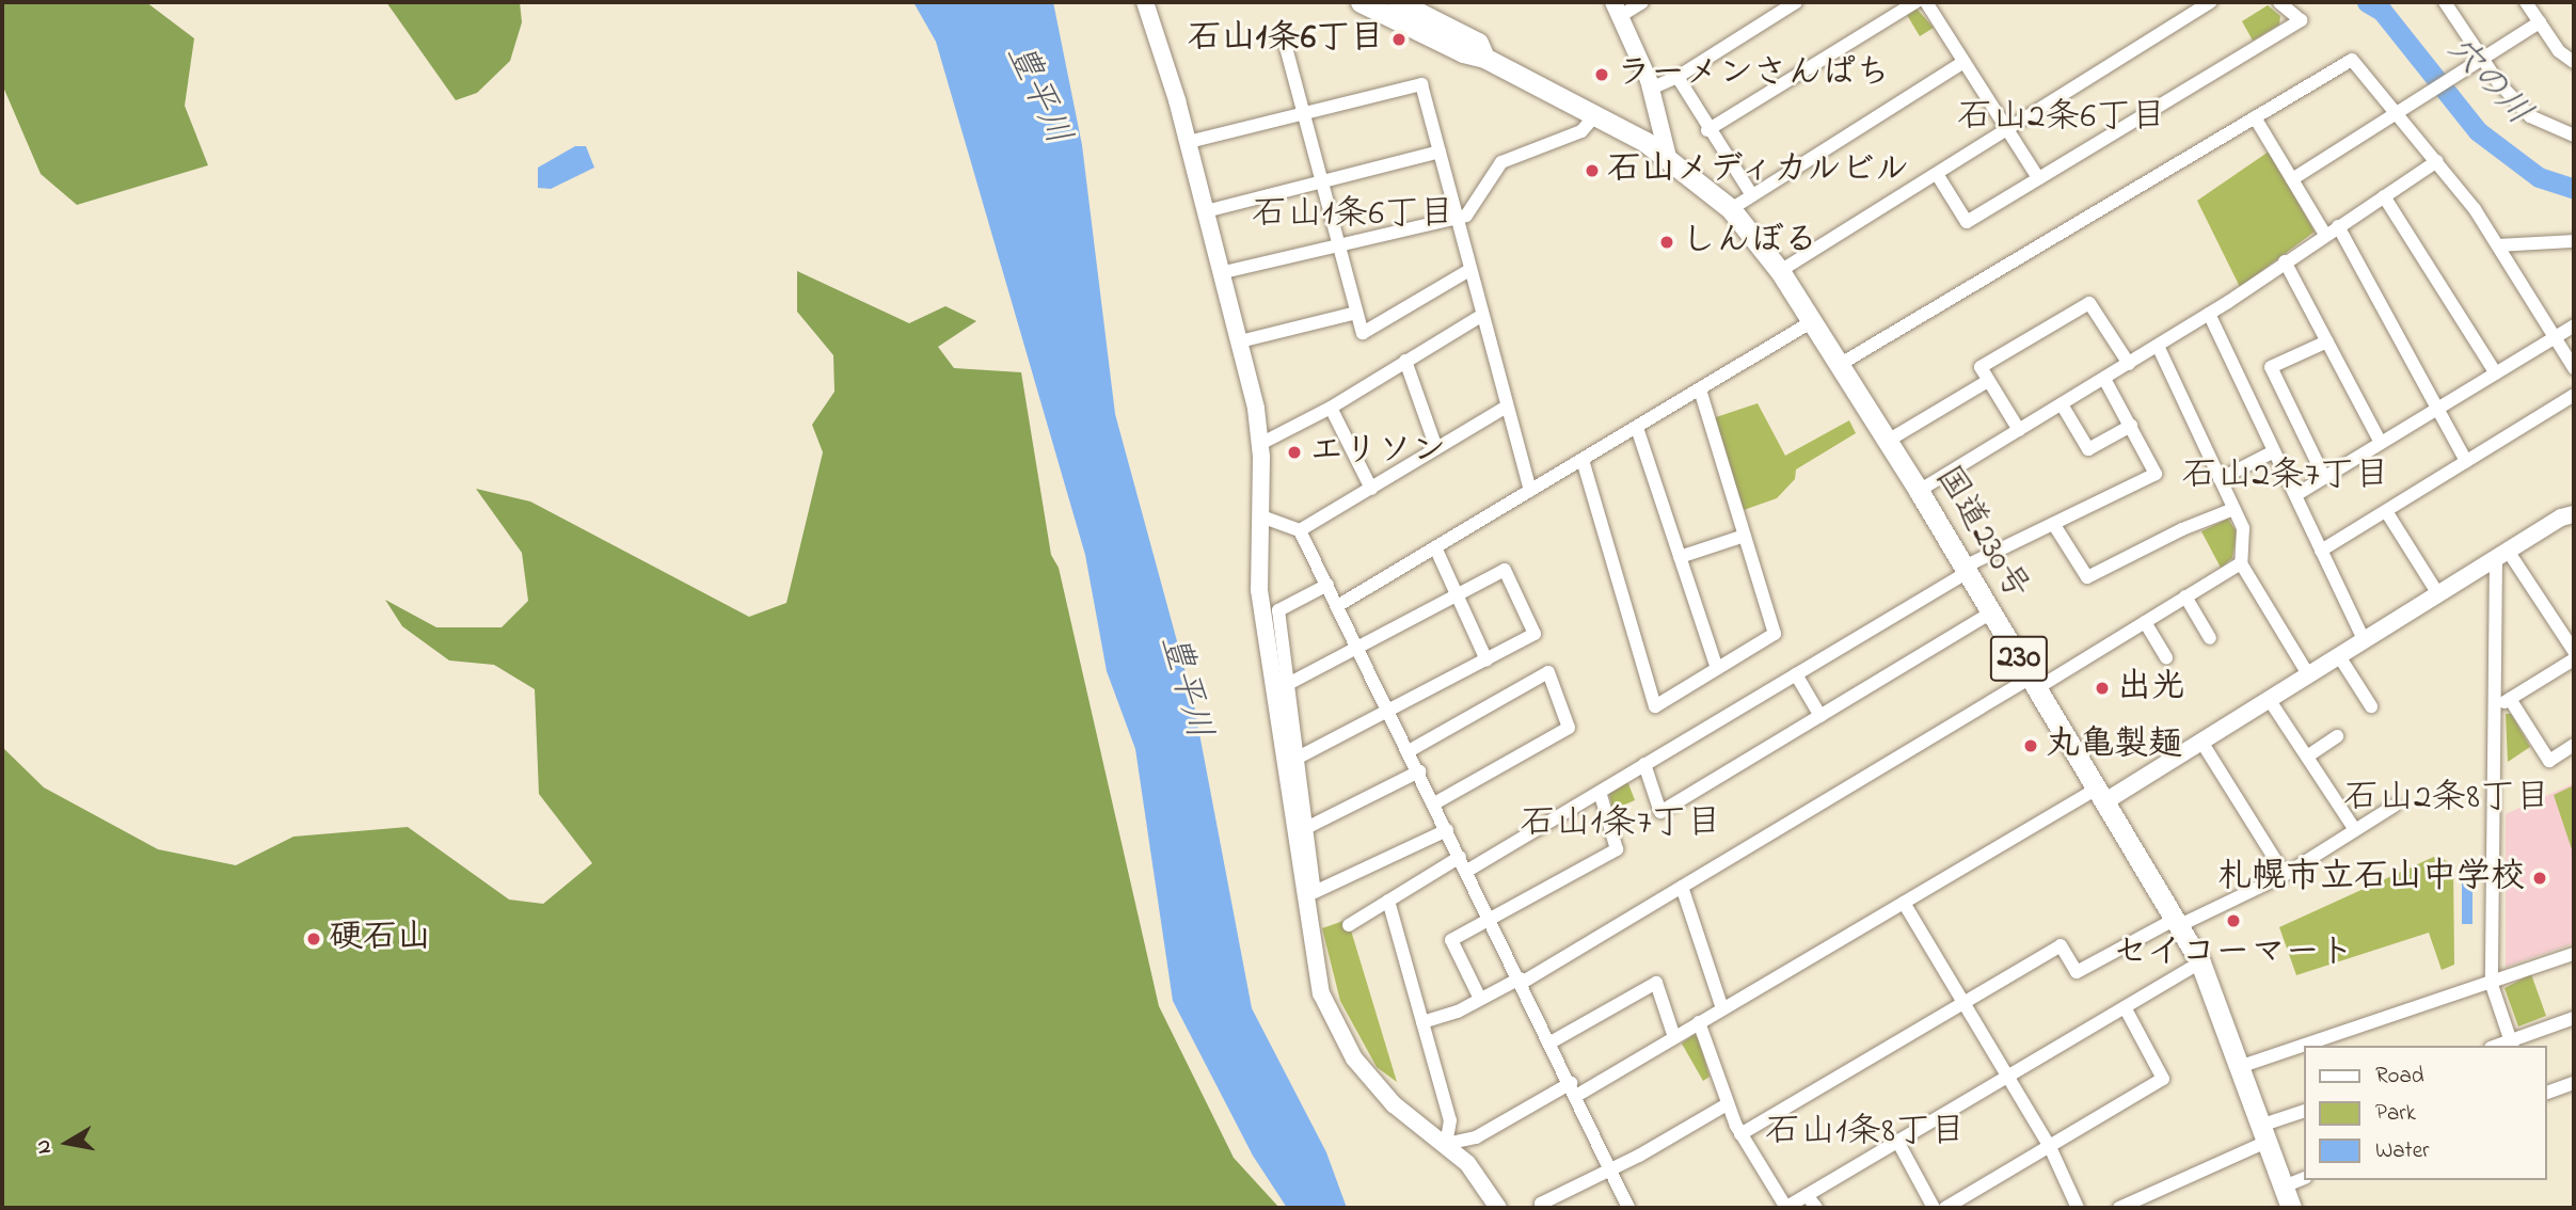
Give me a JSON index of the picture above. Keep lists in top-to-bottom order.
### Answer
{
  "streets": {
    "highway": ["国道230号", "230"]
  },
  "districts": [
    "石山2条6丁目",
    "石山1条6丁目",
    "石山2条7丁目",
    "石山2条8丁目",
    "石山1条7丁目",
    "石山1条8丁目"
  ],
  "water": ["穴の川", "豊平川"],
  "places": [
    "石山1条6丁目",
    "ラーメンさんぱち",
    "石山メディカルビル",
    "しんぼる",
    "エリソン",
    "出光",
    "丸亀製麺",
    "札幌市立石山中学校",
    "セイコーマート",
    "硬石山"
  ],
  "legend": ["Road", "Park", "Water"],
  "north": "left"
}
